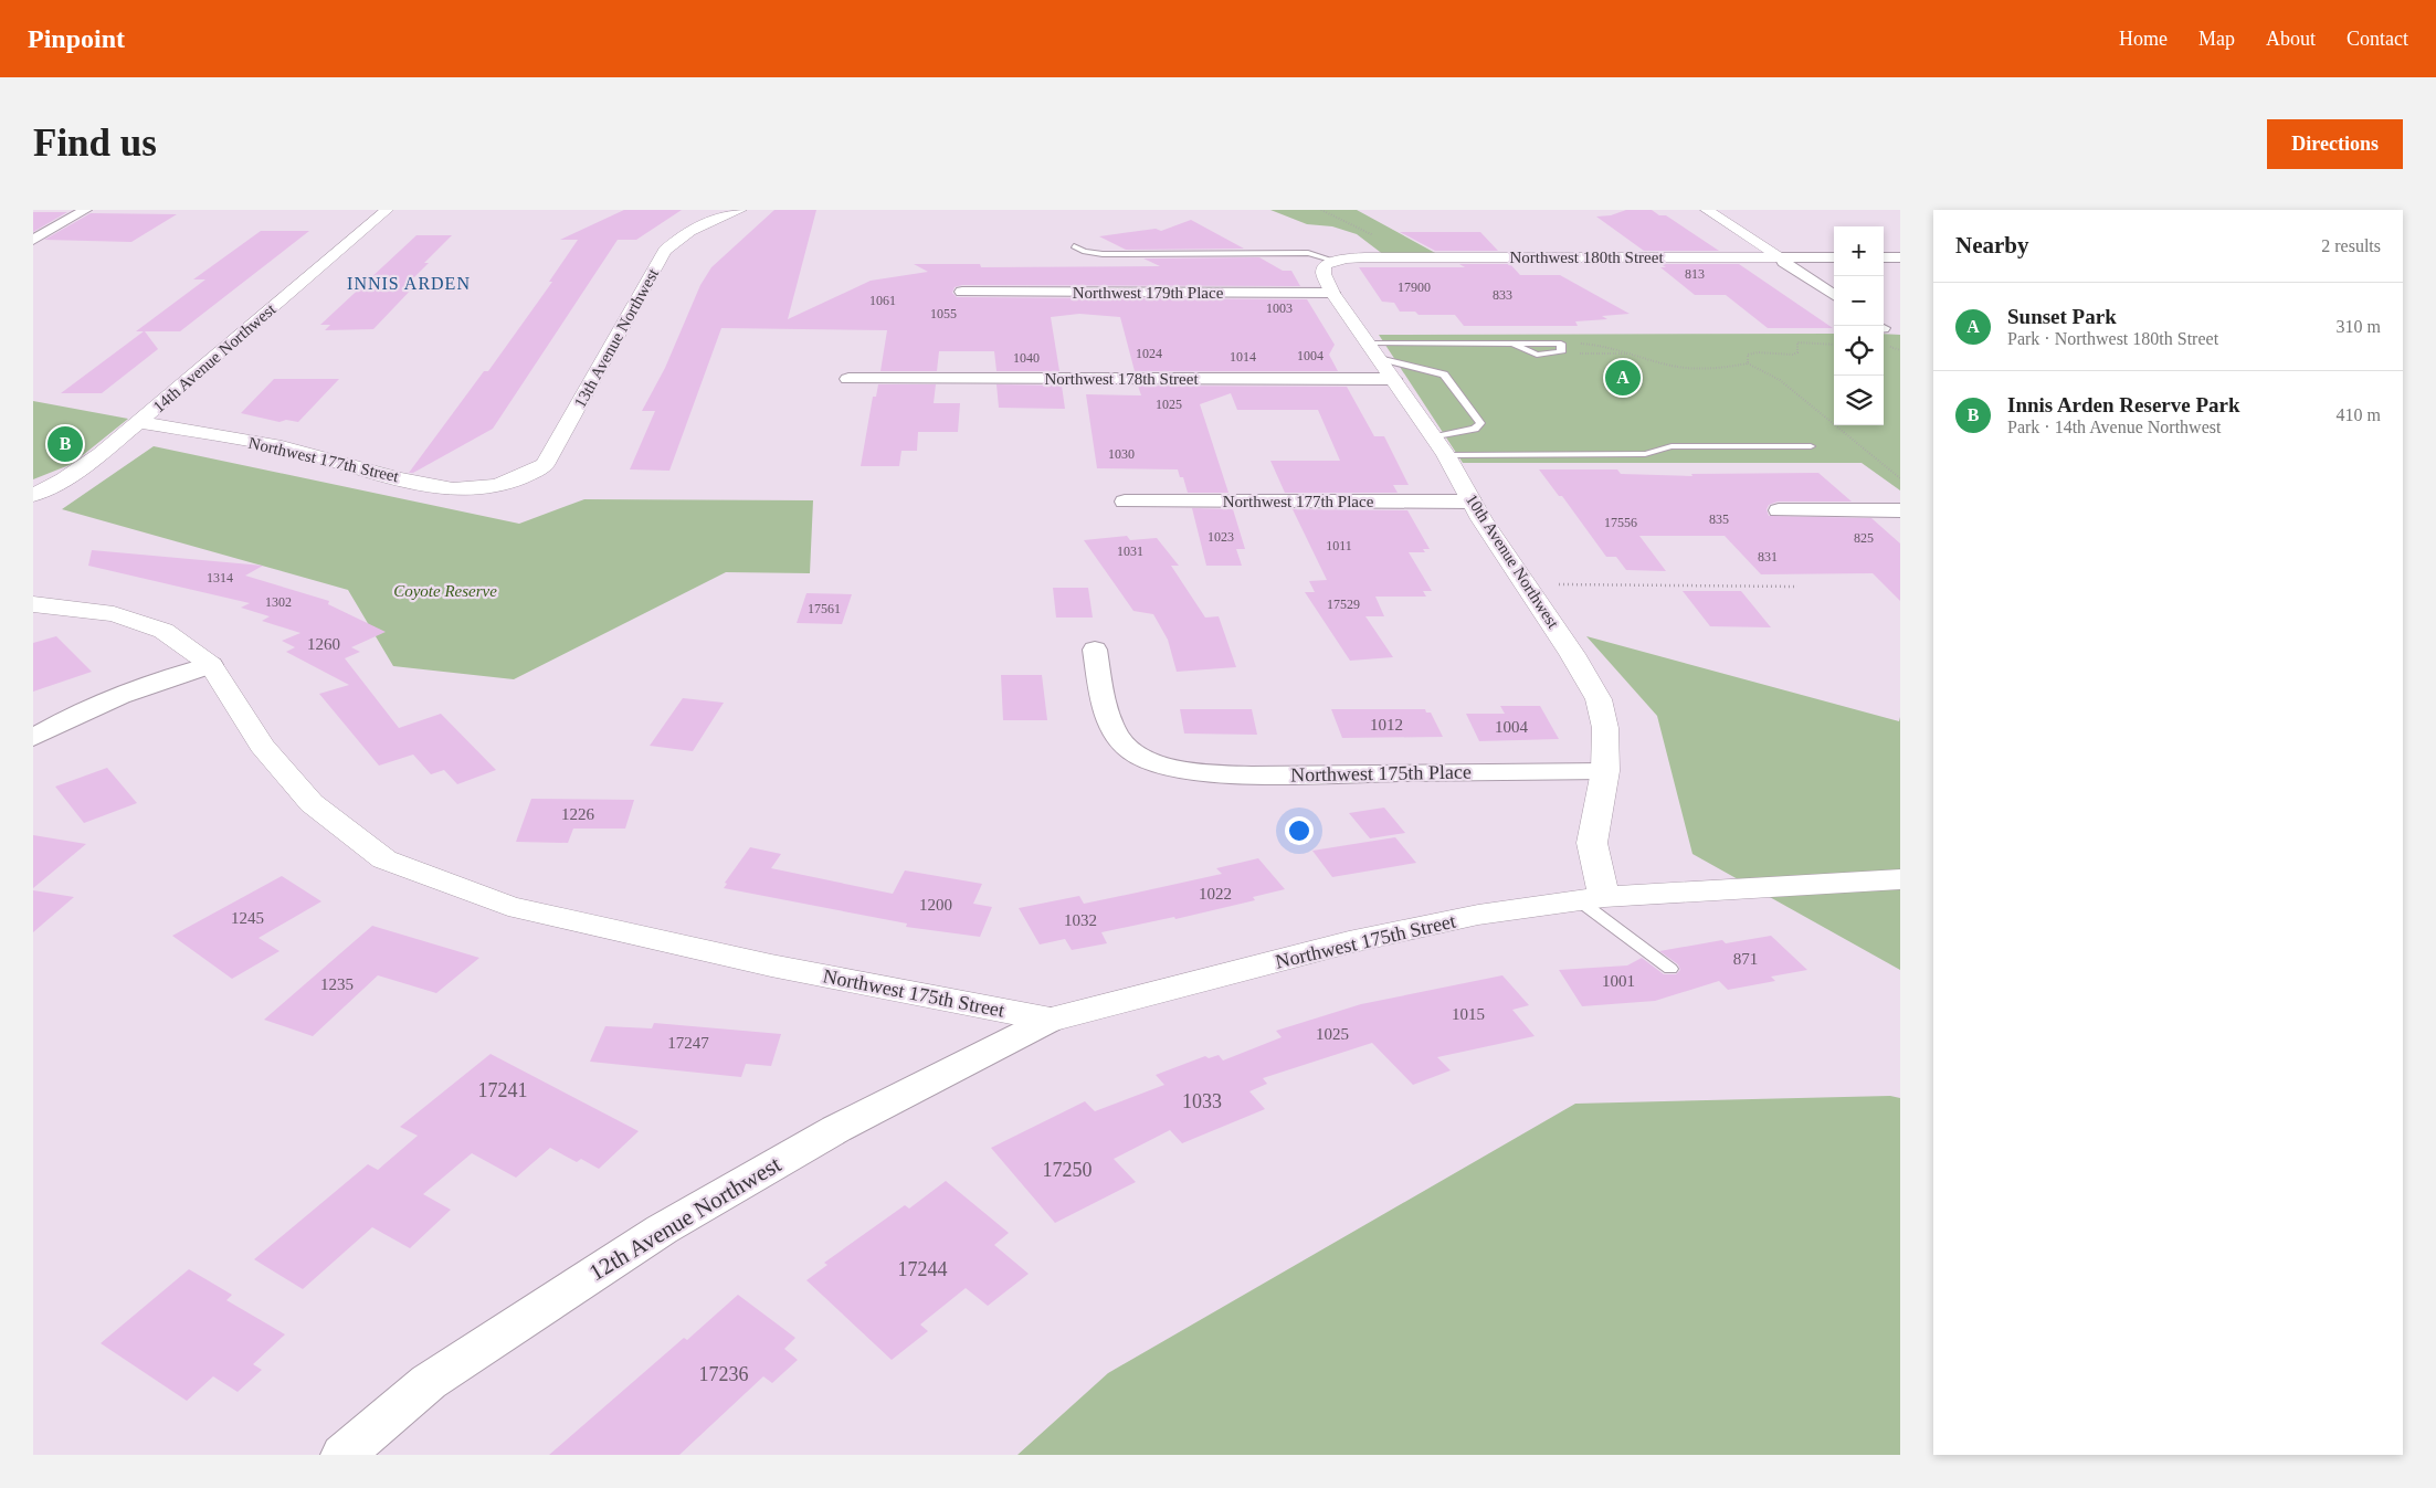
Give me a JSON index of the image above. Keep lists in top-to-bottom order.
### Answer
{
  "streets": {
    "street": [
      "Northwest 180th Street",
      "Northwest 179th Place",
      "13th Avenue Northwest",
      "14th Avenue Northwest",
      "Northwest 178th Street",
      "Northwest 177th Street",
      "Northwest 177th Place",
      "10th Avenue Northwest",
      "Northwest 175th Place",
      "Northwest 175th Street",
      "12th Avenue Northwest"
    ]
  },
  "crossings": [
    ["Northwest 180th Street", "10th Avenue Northwest"],
    ["Northwest 179th Place", "10th Avenue Northwest"],
    ["13th Avenue Northwest", "Northwest 177th Street"],
    ["14th Avenue Northwest", "Northwest 177th Street"],
    ["Northwest 178th Street", "10th Avenue Northwest"],
    ["Northwest 177th Place", "10th Avenue Northwest"],
    ["10th Avenue Northwest", "Northwest 175th Place"],
    ["10th Avenue Northwest", "Northwest 175th Street"],
    ["Northwest 175th Street", "12th Avenue Northwest"]
  ],
  "districts": ["INNIS ARDEN"],
  "parks": ["Coyote Reserve"],
  "house_numbers": [
    "813",
    "17900",
    "833",
    "1061",
    "1003",
    "1055",
    "1024",
    "1004",
    "1014",
    "1040",
    "1025",
    "1030",
    "835",
    "17556",
    "1023",
    "825",
    "1011",
    "1031",
    "831",
    "1314",
    "1302",
    "17529",
    "17561",
    "1260",
    "1012",
    "1004",
    "1226",
    "1022",
    "1200",
    "1245",
    "1032",
    "871",
    "1001",
    "1235",
    "1015",
    "1025",
    "17247",
    "17241",
    "1033",
    "17250",
    "17244",
    "17236"
  ],
  "page": {
    "header": "Pinpoint",
    "nav": [
      "Home",
      "Map",
      "About",
      "Contact"
    ],
    "buttons": "Directions",
    "title": "Find us",
    "heading": ["Nearby", "2 results"],
    "map_buttons": ["+", "−"],
    "list": [
      {
        "mark": "A",
        "name": "Sunset Park",
        "note": "Park · Northwest 180th Street",
        "value": "310 m"
      },
      {
        "mark": "B",
        "name": "Innis Arden Reserve Park",
        "note": "Park · 14th Avenue Northwest",
        "value": "410 m"
      }
    ],
    "pins": ["A", "B"]
  }
}
